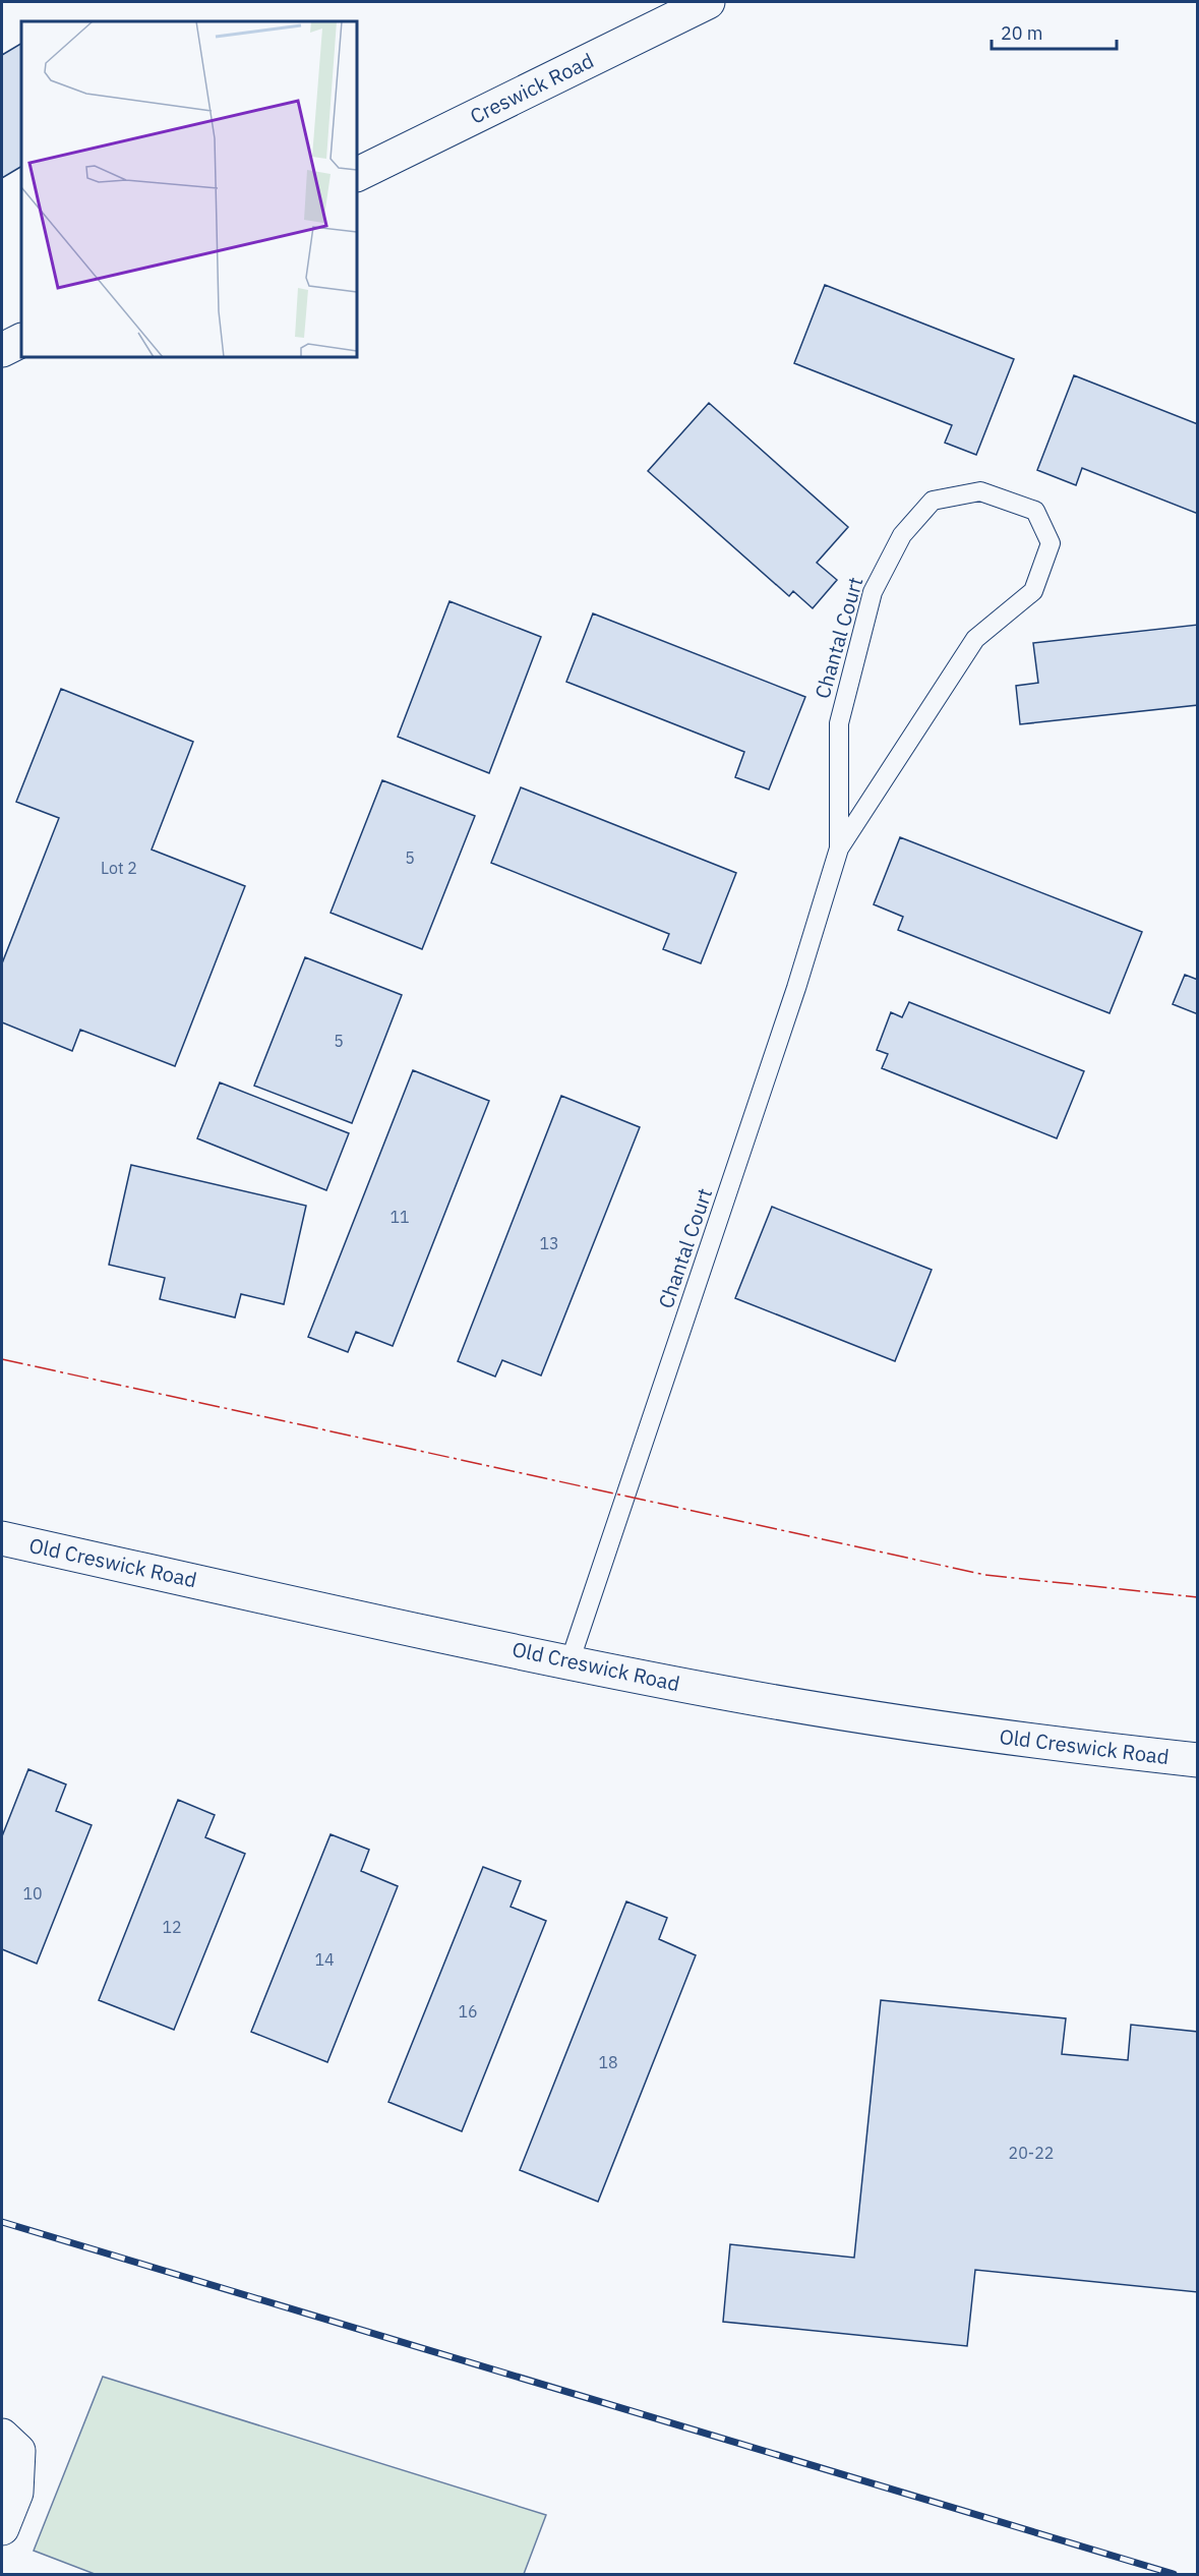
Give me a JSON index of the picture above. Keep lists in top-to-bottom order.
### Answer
{
  "streets": {
    "main road": ["Creswick Road", "Old Creswick Road"],
    "lane": ["Chantal Court"]
  },
  "crossings": [
    ["Chantal Court", "Old Creswick Road"]
  ],
  "house_numbers": [
    "5",
    "Lot 2",
    "5",
    "11",
    "13",
    "10",
    "12",
    "14",
    "16",
    "18",
    "20-22"
  ],
  "scale_bar": "20 m"
}
